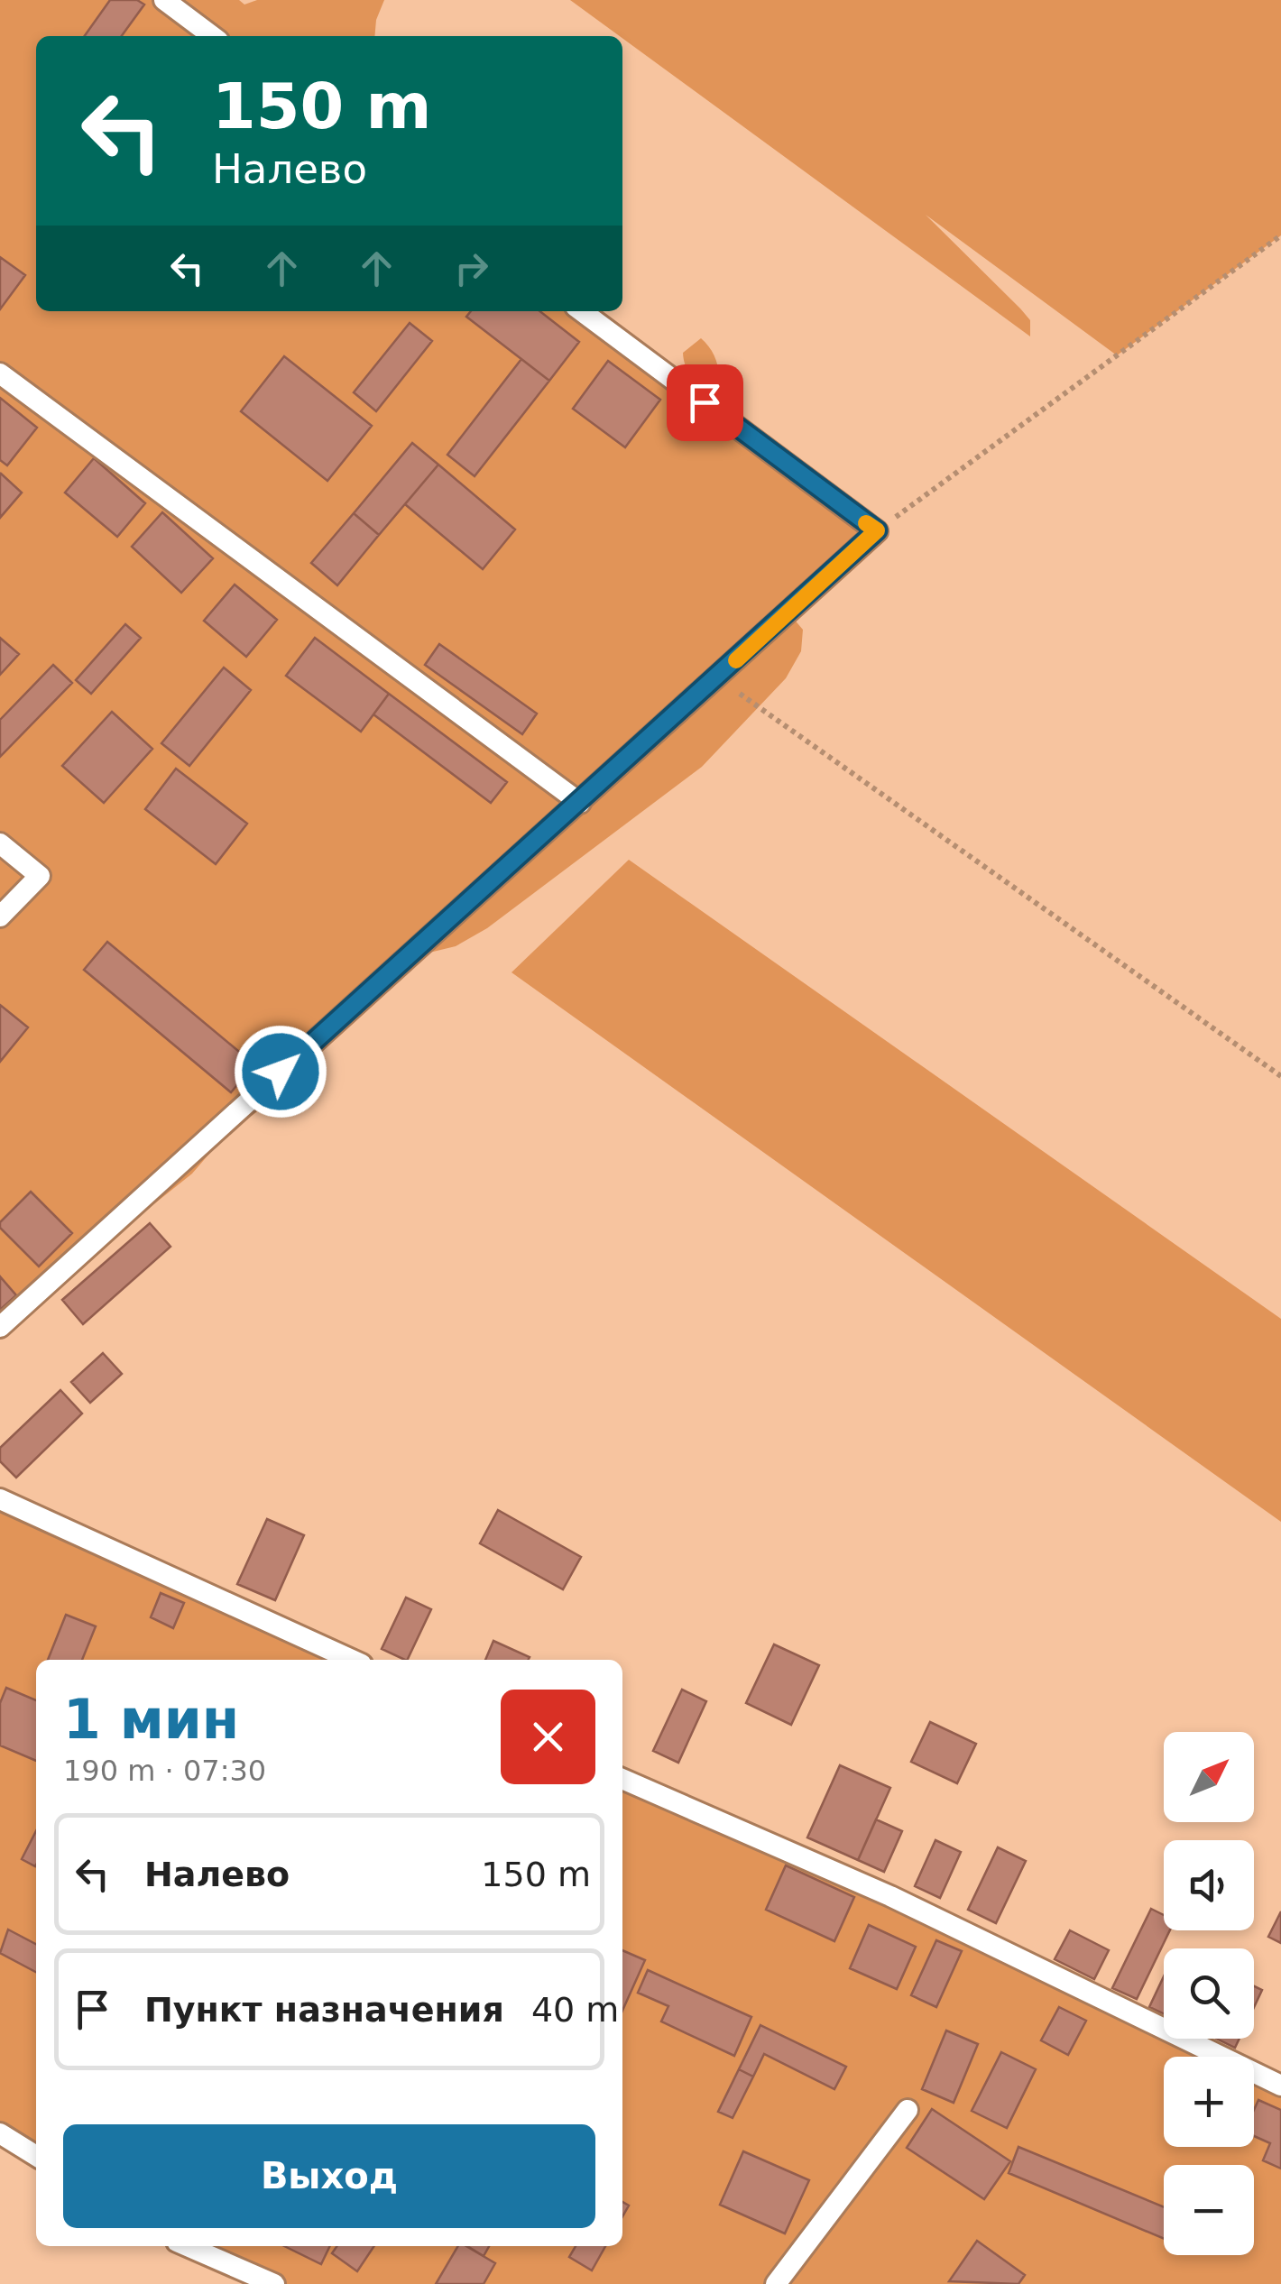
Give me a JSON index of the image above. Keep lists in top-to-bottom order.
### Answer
{
  "north": "top right",
  "page": {
    "turn": ["150 m", "Налево"],
    "heading": ["1 мин", "190 m · 07:30"],
    "map_buttons": ["+", "−"],
    "list": [
      {
        "name": "Налево",
        "value": "150 m"
      },
      {
        "name": "Пункт назначения",
        "value": "40 m"
      }
    ],
    "buttons": "Выход"
  }
}
